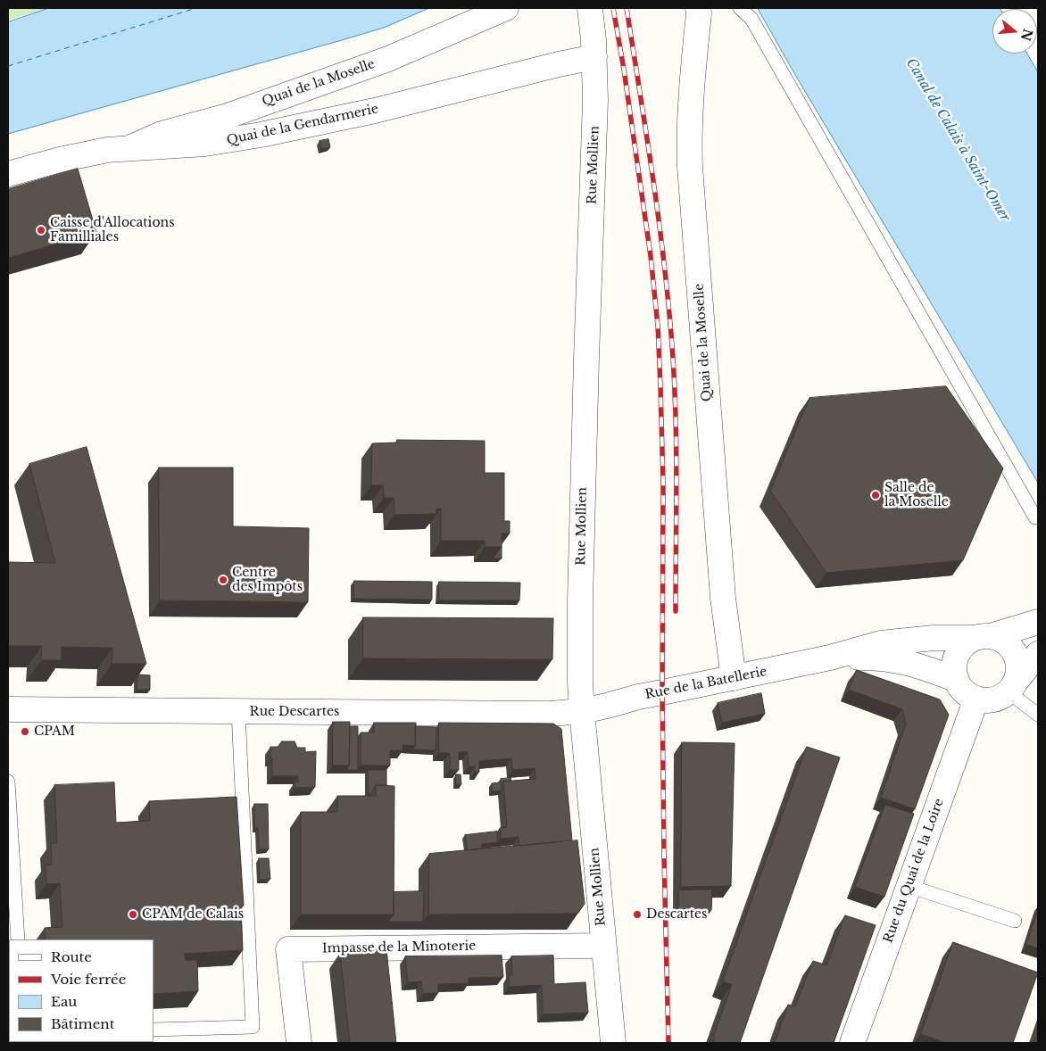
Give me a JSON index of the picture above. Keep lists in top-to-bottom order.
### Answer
{
  "streets": {
    "street": [
      "Quai de la Moselle",
      "Quai de la Gendarmerie",
      "Rue Mollien",
      "Rue de la Batellerie",
      "Rue Descartes",
      "Rue du Quai de la Loire",
      "Impasse de la Minoterie"
    ]
  },
  "crossings": [
    ["Quai de la Moselle", "Quai de la Gendarmerie"],
    ["Quai de la Moselle", "Rue de la Batellerie"],
    ["Quai de la Gendarmerie", "Rue Mollien"],
    ["Rue Mollien", "Rue de la Batellerie"],
    ["Rue Mollien", "Rue Descartes"],
    ["Rue Mollien", "Impasse de la Minoterie"],
    ["Rue de la Batellerie", "Rue Descartes"],
    ["Rue de la Batellerie", "Rue du Quai de la Loire"]
  ],
  "water": ["Canal de Calais à Saint-Omer"],
  "places": [
    "Caisse d'Allocations Familliales",
    "Salle de la Moselle",
    "Centre des Impôts",
    "CPAM",
    "CPAM de Calais",
    "Descartes"
  ],
  "legend": [
    "Route",
    "Voie ferrée",
    "Eau",
    "Bâtiment"
  ],
  "north": "right"
}
